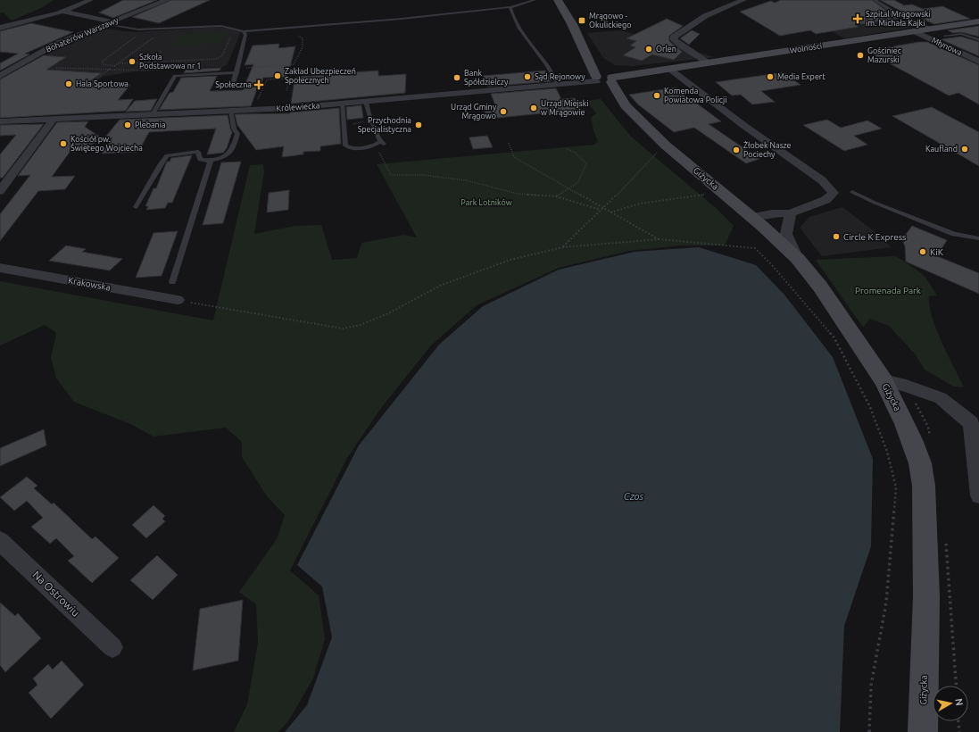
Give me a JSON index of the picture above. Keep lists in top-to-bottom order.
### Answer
{
  "streets": {
    "street": [
      "Bohaterów Warszawy",
      "Młynowa",
      "Wolności",
      "Królewiecka",
      "Giżycka",
      "Krakowska",
      "Na Ostrowiu"
    ]
  },
  "crossings": [
    ["Młynowa", "Wolności"],
    ["Wolności", "Królewiecka"],
    ["Wolności", "Giżycka"],
    ["Królewiecka", "Giżycka"]
  ],
  "water": ["Czos"],
  "parks": ["Park Lotników", "Promenada Park"],
  "places": {
    "health": ["Szpital Mrągowski im. Michała Kajki", "Społeczna"],
    "transit": ["Mrągowo - Okulickiego"],
    "other": [
      "Orlen",
      "Gościniec Mazurski",
      "Szkoła Podstawowa nr 1",
      "Zakład Ubezpieczeń Społecznych",
      "Sąd Rejonowy",
      "Media Expert",
      "Bank Spółdzielczy",
      "Hala Sportowa",
      "Komenda Powiatowa Policji",
      "Urząd Miejski w Mrągowie",
      "Urząd Gminy Mrągowo",
      "Plebania",
      "Przychodnia Specjalistyczna",
      "Kościół pw. Świętego Wojciecha",
      "Kaufland",
      "Żłobek Nasze Pociechy",
      "Circle K Express",
      "KiK"
    ]
  },
  "north": "right"
}
